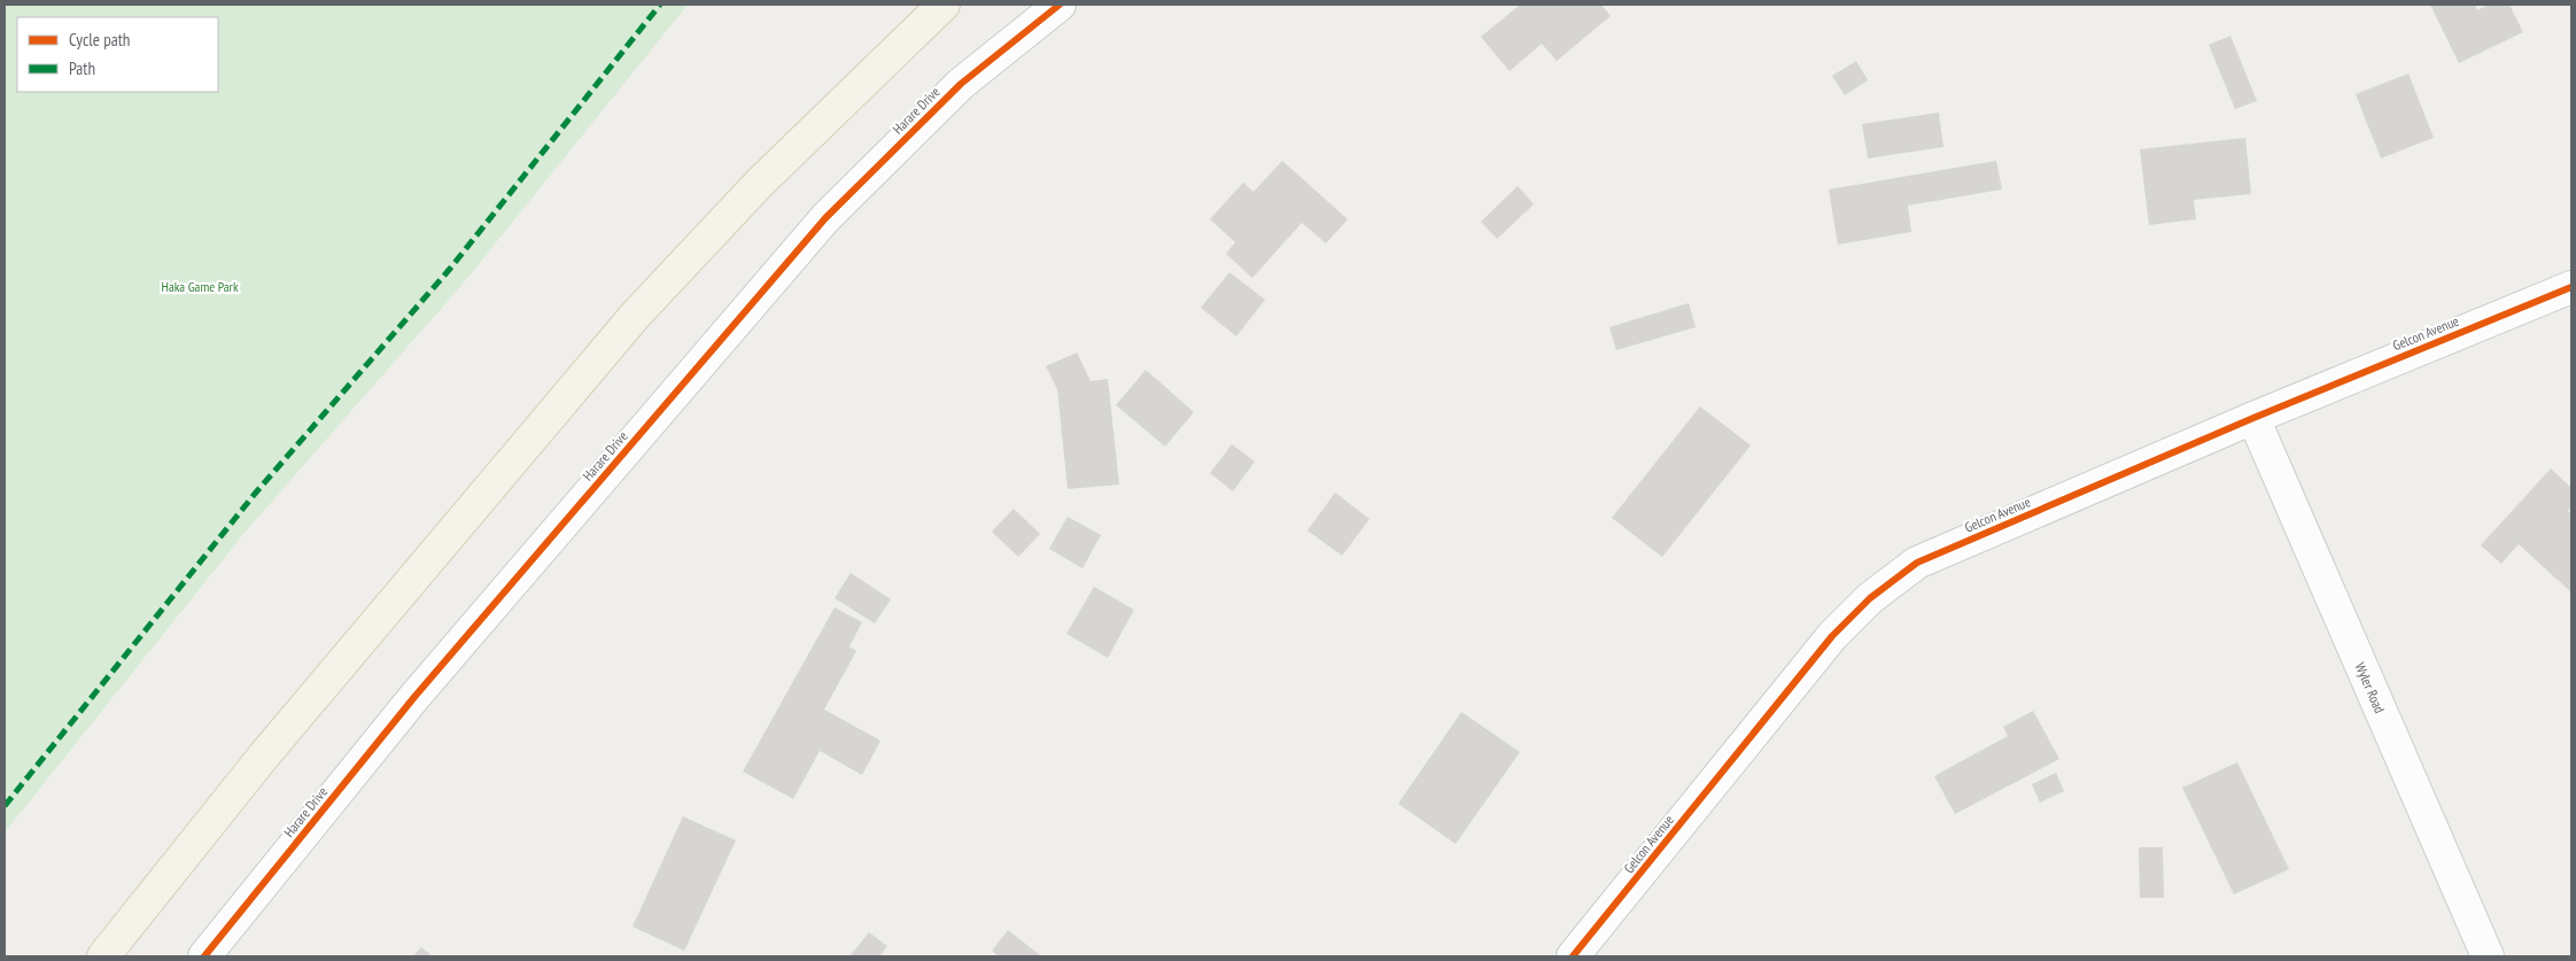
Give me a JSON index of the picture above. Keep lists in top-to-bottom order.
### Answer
{
  "streets": {
    "street": ["Harare Drive", "Gelcon Avenue", "Wyler Road"]
  },
  "crossings": [
    ["Gelcon Avenue", "Wyler Road"]
  ],
  "parks": ["Haka Game Park"],
  "legend": ["Cycle path", "Path"]
}
